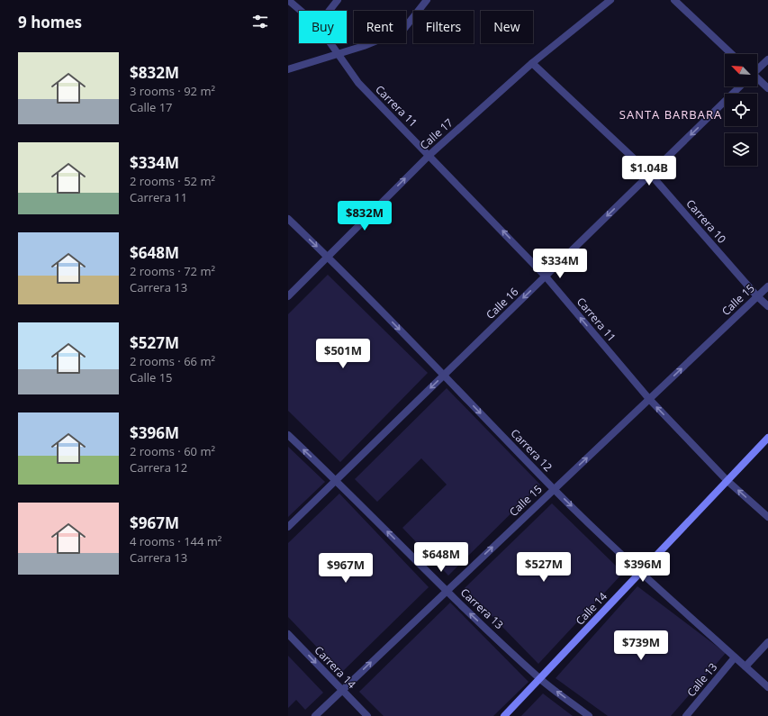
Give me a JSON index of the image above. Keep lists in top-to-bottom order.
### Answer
{
  "streets": {
    "street": [
      "Carrera 11",
      "Calle 17",
      "Carrera 10",
      "Calle 15",
      "Calle 16",
      "Carrera 12",
      "Carrera 13",
      "Calle 14",
      "Carrera 14",
      "Calle 13"
    ]
  },
  "crossings": [
    ["Carrera 11", "Calle 17"],
    ["Carrera 11", "Calle 15"],
    ["Carrera 11", "Calle 16"],
    ["Carrera 11", "Calle 14"],
    ["Calle 17", "Carrera 10"],
    ["Calle 17", "Carrera 12"],
    ["Carrera 10", "Calle 15"],
    ["Carrera 10", "Calle 16"],
    ["Calle 15", "Carrera 12"],
    ["Calle 15", "Carrera 13"],
    ["Calle 15", "Carrera 14"],
    ["Calle 16", "Carrera 12"],
    ["Calle 16", "Carrera 13"],
    ["Carrera 12", "Calle 14"],
    ["Carrera 12", "Calle 13"],
    ["Carrera 13", "Calle 14"]
  ],
  "one_way": [
    "Carrera 11",
    "Calle 15",
    "Calle 16",
    "Carrera 12",
    "Carrera 13",
    "Carrera 14"
  ],
  "districts": ["SANTA BARBARA"],
  "north": "top left",
  "page": {
    "heading": "9 homes",
    "chip": [
      "Buy",
      "Rent",
      "Filters",
      "New"
    ],
    "list": [
      {
        "name": "$832M",
        "note": "3 rooms · 92 m² · Calle 17"
      },
      {
        "name": "$334M",
        "note": "2 rooms · 52 m² · Carrera 11"
      },
      {
        "name": "$648M",
        "note": "2 rooms · 72 m² · Carrera 13"
      },
      {
        "name": "$527M",
        "note": "2 rooms · 66 m² · Calle 15"
      },
      {
        "name": "$396M",
        "note": "2 rooms · 60 m² · Carrera 12"
      },
      {
        "name": "$967M",
        "note": "4 rooms · 144 m² · Carrera 13"
      }
    ],
    "price": [
      "$1.04B",
      "$832M",
      "$334M",
      "$501M",
      "$648M",
      "$527M",
      "$396M",
      "$967M",
      "$739M"
    ]
  }
}
